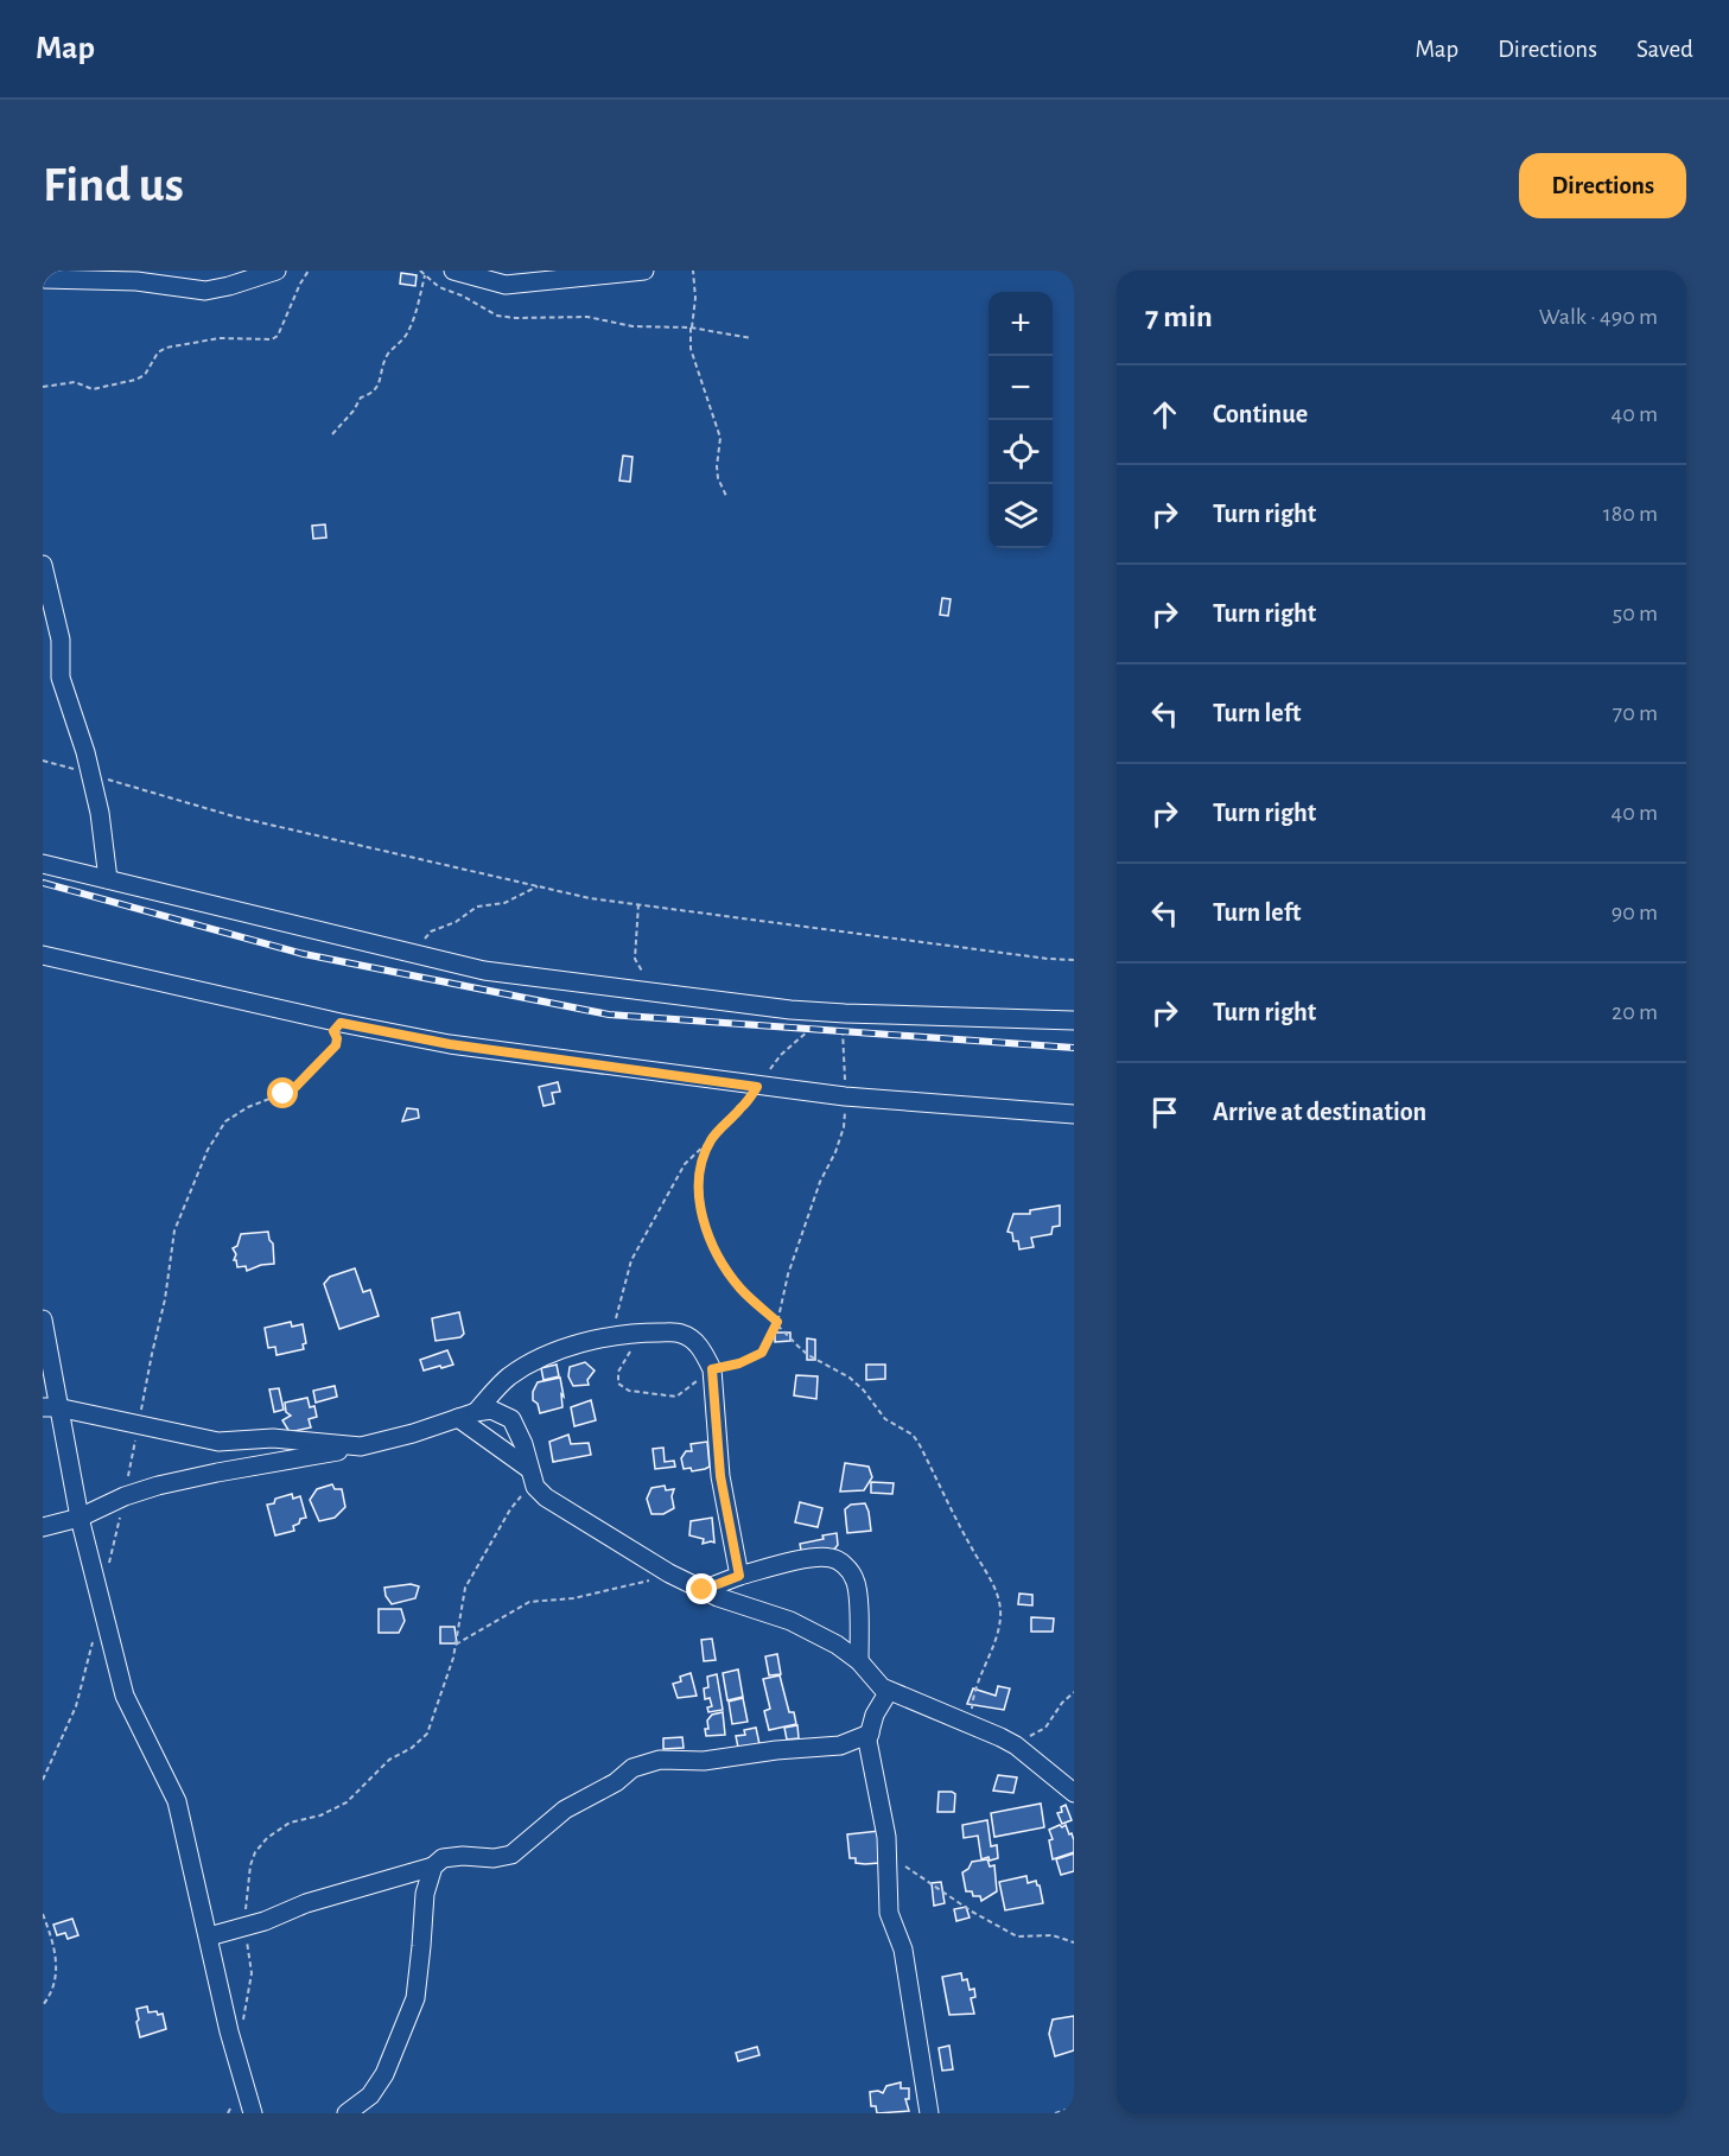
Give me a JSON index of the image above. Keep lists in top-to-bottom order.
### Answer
{
  "page": {
    "header": "Map",
    "nav": ["Map", "Directions", "Saved"],
    "buttons": "Directions",
    "title": "Find us",
    "heading": ["7 min", "Walk · 490 m"],
    "map_buttons": ["+", "−"],
    "list": [
      ["Continue", "40 m"],
      ["Turn right", "180 m"],
      ["Turn right", "50 m"],
      ["Turn left", "70 m"],
      ["Turn right", "40 m"],
      ["Turn left", "90 m"],
      ["Turn right", "20 m"],
      "Arrive at destination"
    ]
  }
}
